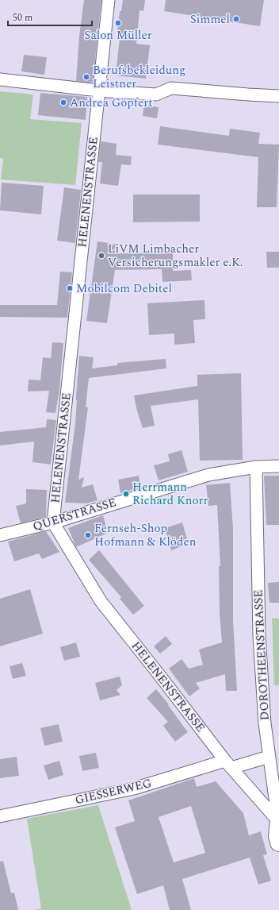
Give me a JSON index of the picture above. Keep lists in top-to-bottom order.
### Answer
{
  "streets": {
    "main road": ["DOROTHEENSTRASSE"],
    "street": ["HELENENSTRASSE", "QUERSTRASSE", "GIESSERWEG"]
  },
  "crossings": [
    ["HELENENSTRASSE", "QUERSTRASSE"],
    ["HELENENSTRASSE", "DOROTHEENSTRASSE"],
    ["HELENENSTRASSE", "GIESSERWEG"],
    ["QUERSTRASSE", "DOROTHEENSTRASSE"],
    ["DOROTHEENSTRASSE", "GIESSERWEG"]
  ],
  "places": [
    "Simmel",
    "Salon Müller",
    "Berufsbekleidung Leistner",
    "Andrea Göpfert",
    "LiVM Limbacher Versicherungsmakler e.K.",
    "Mobilcom Debitel",
    "Herrmann Richard Knorr",
    "Fernseh-Shop Hofmann & Klöden"
  ],
  "scale_bar": "50 m"
}
